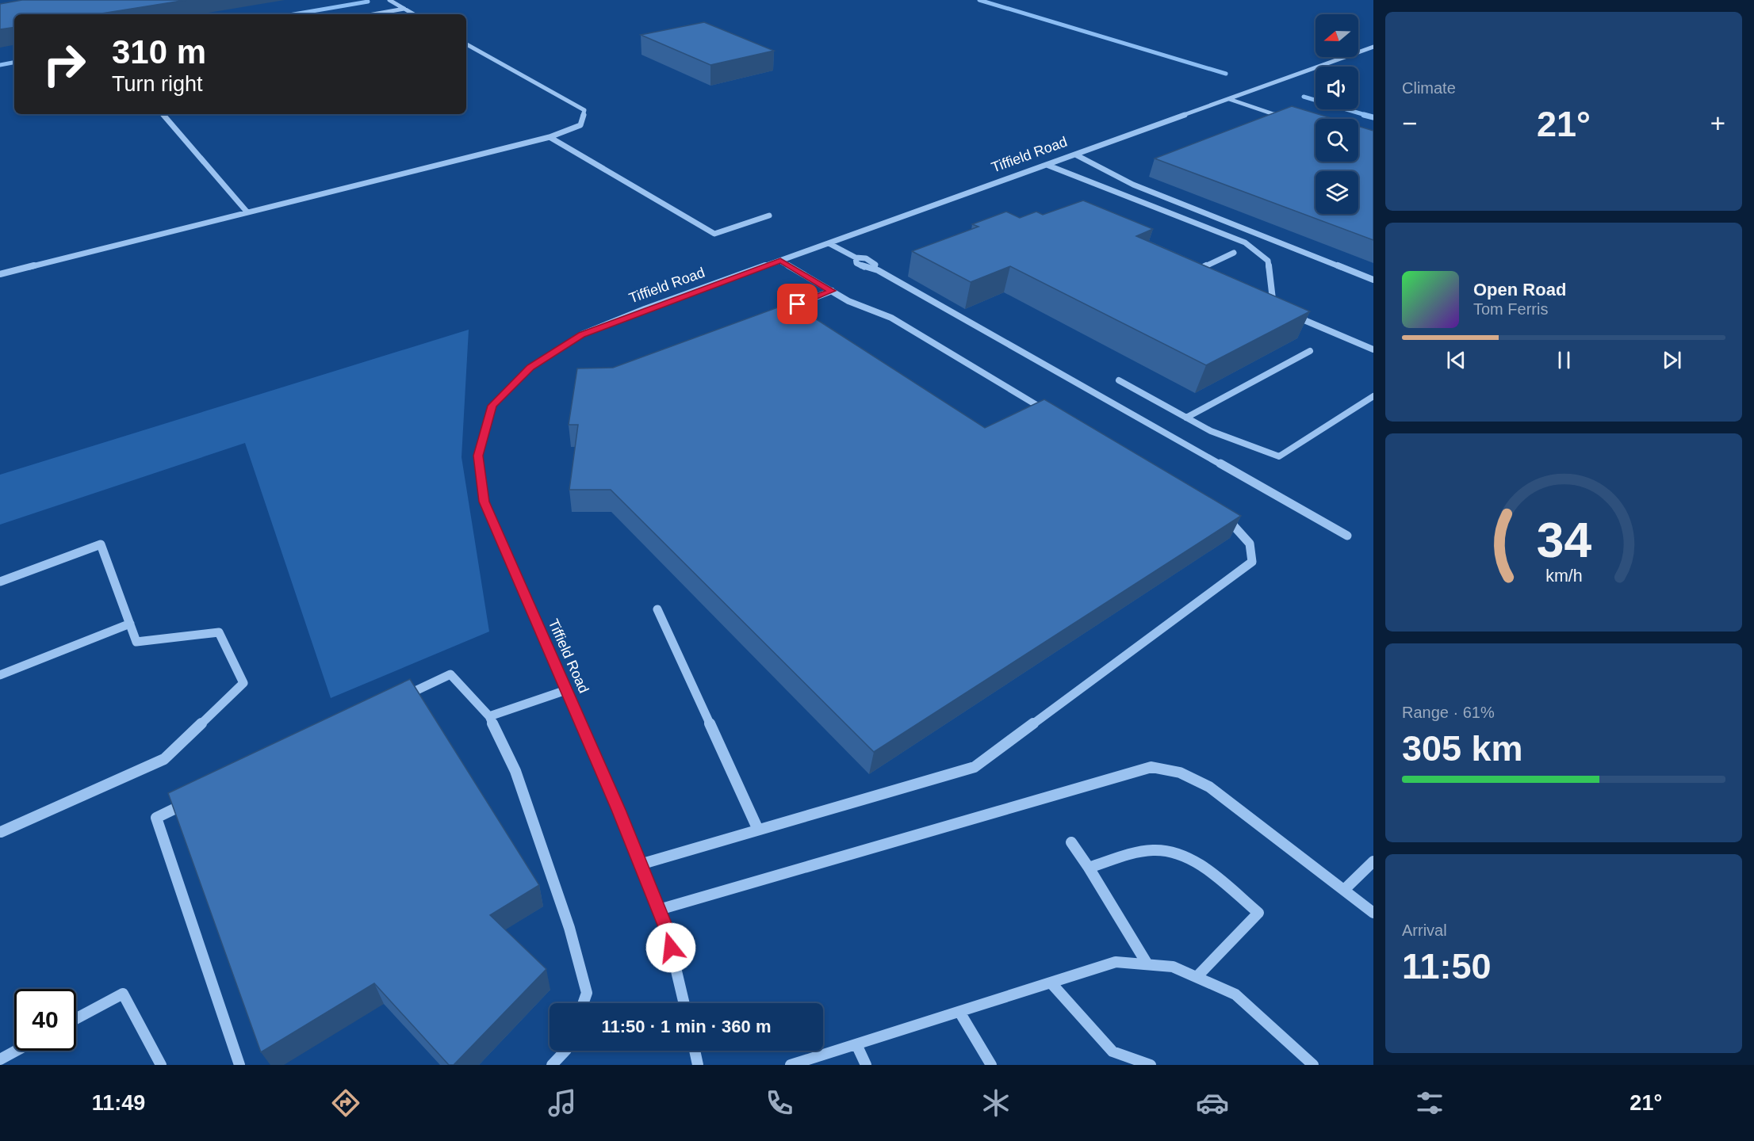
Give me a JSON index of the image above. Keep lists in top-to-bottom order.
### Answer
{
  "streets": {
    "street": ["Tiffield Road"]
  },
  "north": "left",
  "page": {
    "tile": [
      "Climate",
      ["Range · 61%", "305 km"],
      ["Arrival", "11:50"]
    ],
    "turn": ["310 m", "Turn right"],
    "heat": ["−", "21°", "+"],
    "song": ["Open Road", "Tom Ferris"],
    "limit": "40",
    "trip": "11:50 · 1 min · 360 m",
    "tabs": ["11:49", "21°"],
    "gauge": ["34", "km/h"]
  }
}
